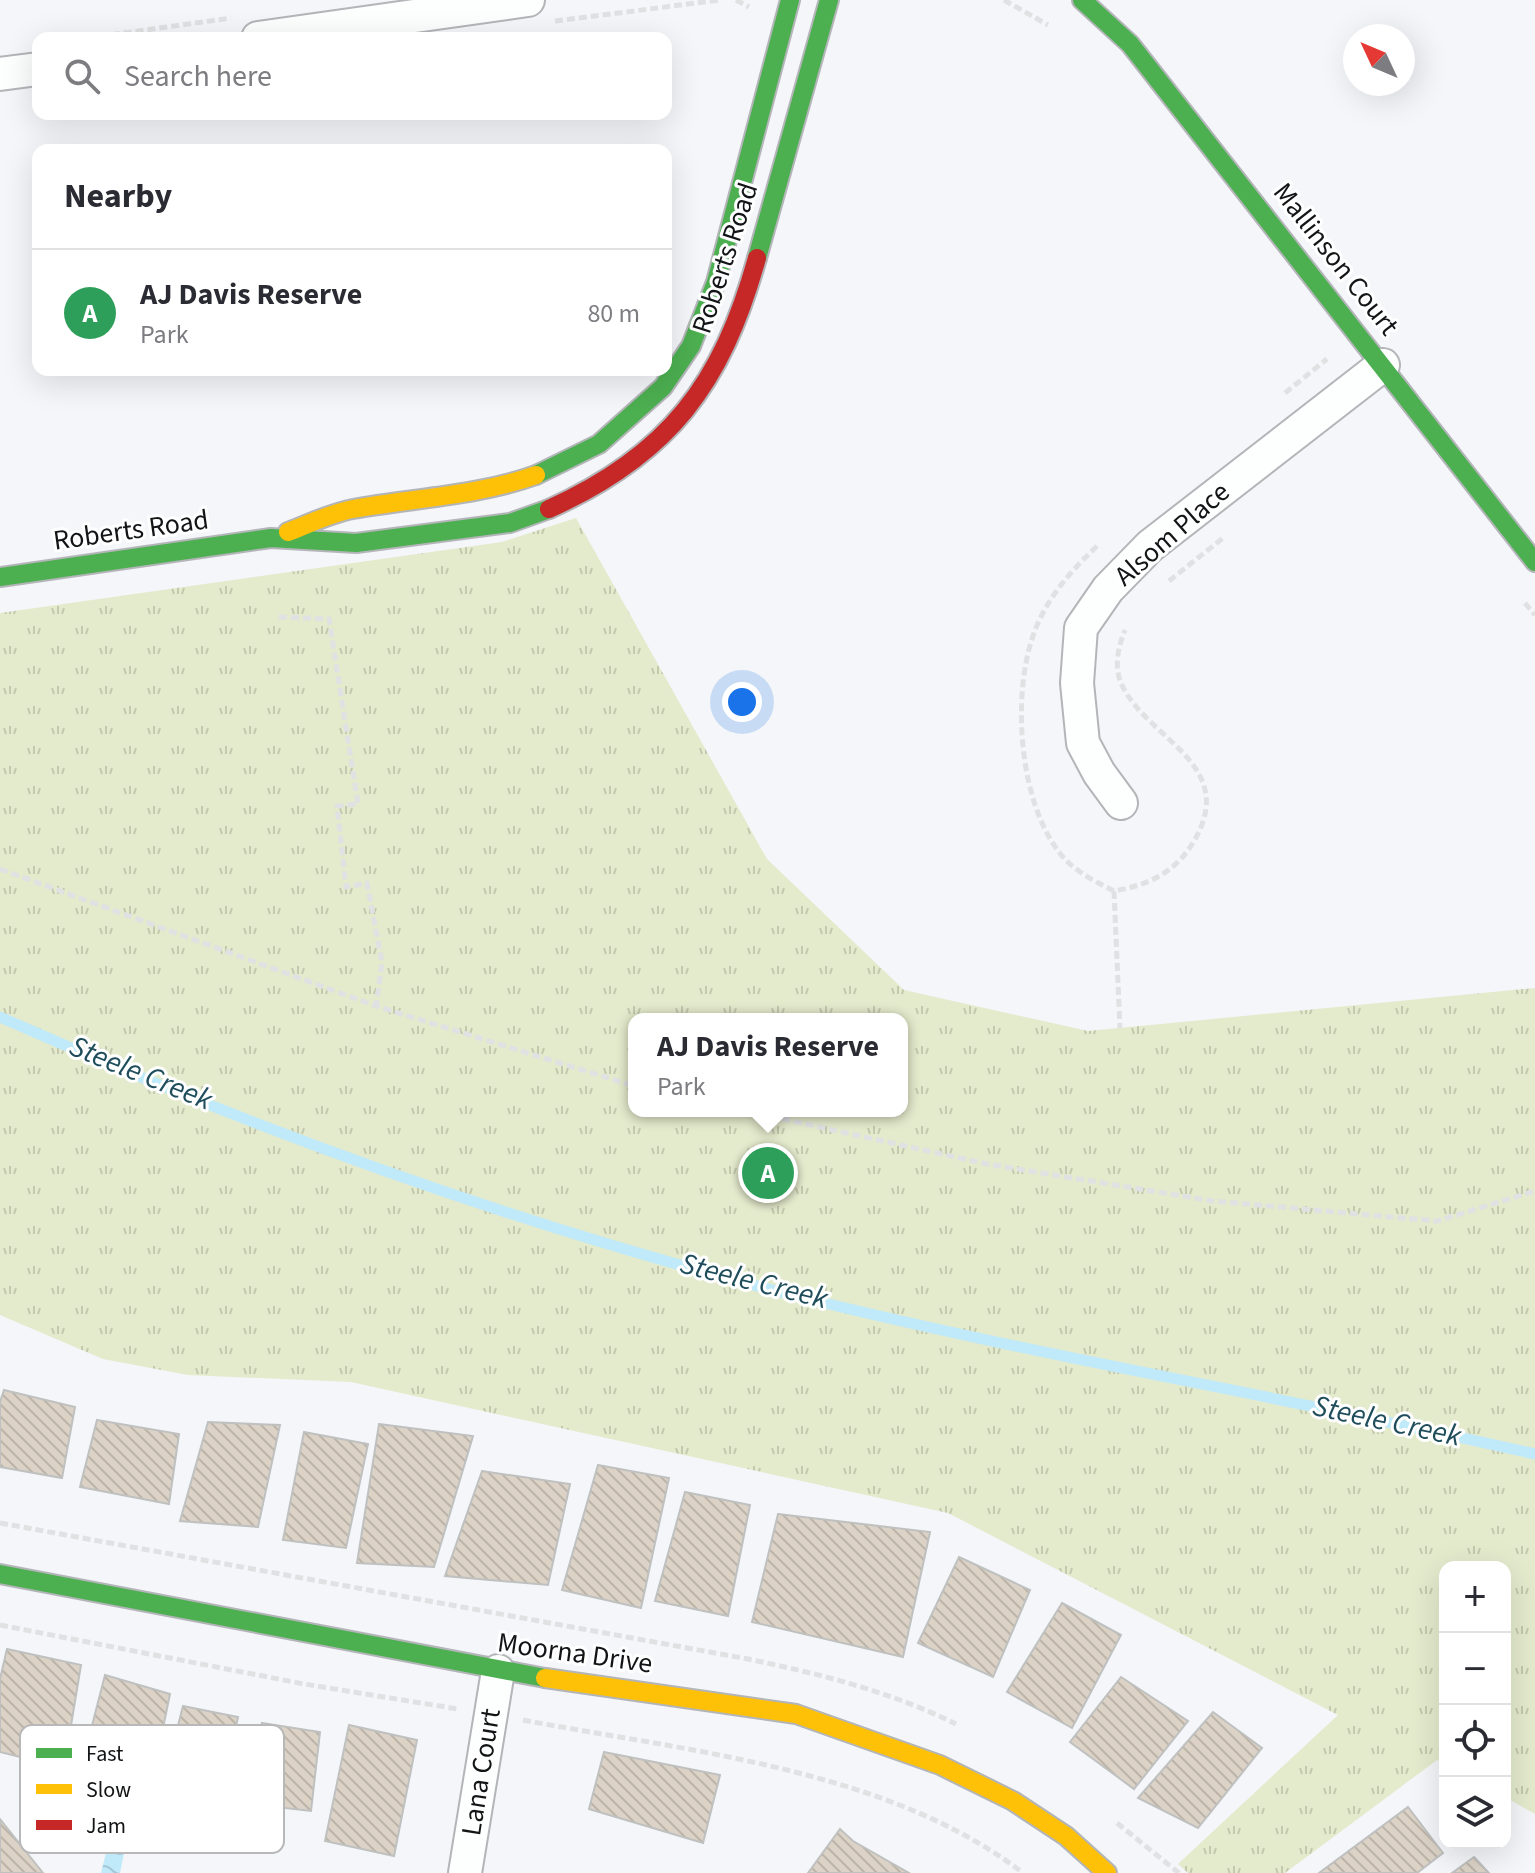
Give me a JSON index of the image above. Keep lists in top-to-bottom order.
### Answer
{
  "streets": {
    "street": [
      "Roberts Road",
      "Mallinson Court",
      "Alsom Place",
      "Moorna Drive",
      "Lana Court"
    ]
  },
  "crossings": [
    ["Mallinson Court", "Alsom Place"],
    ["Moorna Drive", "Lana Court"]
  ],
  "water": ["Steele Creek"],
  "legend": ["Fast", "Slow", "Jam"],
  "north": "top left",
  "page": {
    "search": "Search here",
    "heading": "Nearby",
    "list": [
      {
        "mark": "A",
        "name": "AJ Davis Reserve",
        "note": "Park",
        "value": "80 m"
      }
    ],
    "popup": ["AJ Davis Reserve", "Park"],
    "pins": "A",
    "map_buttons": ["+", "−"]
  }
}
